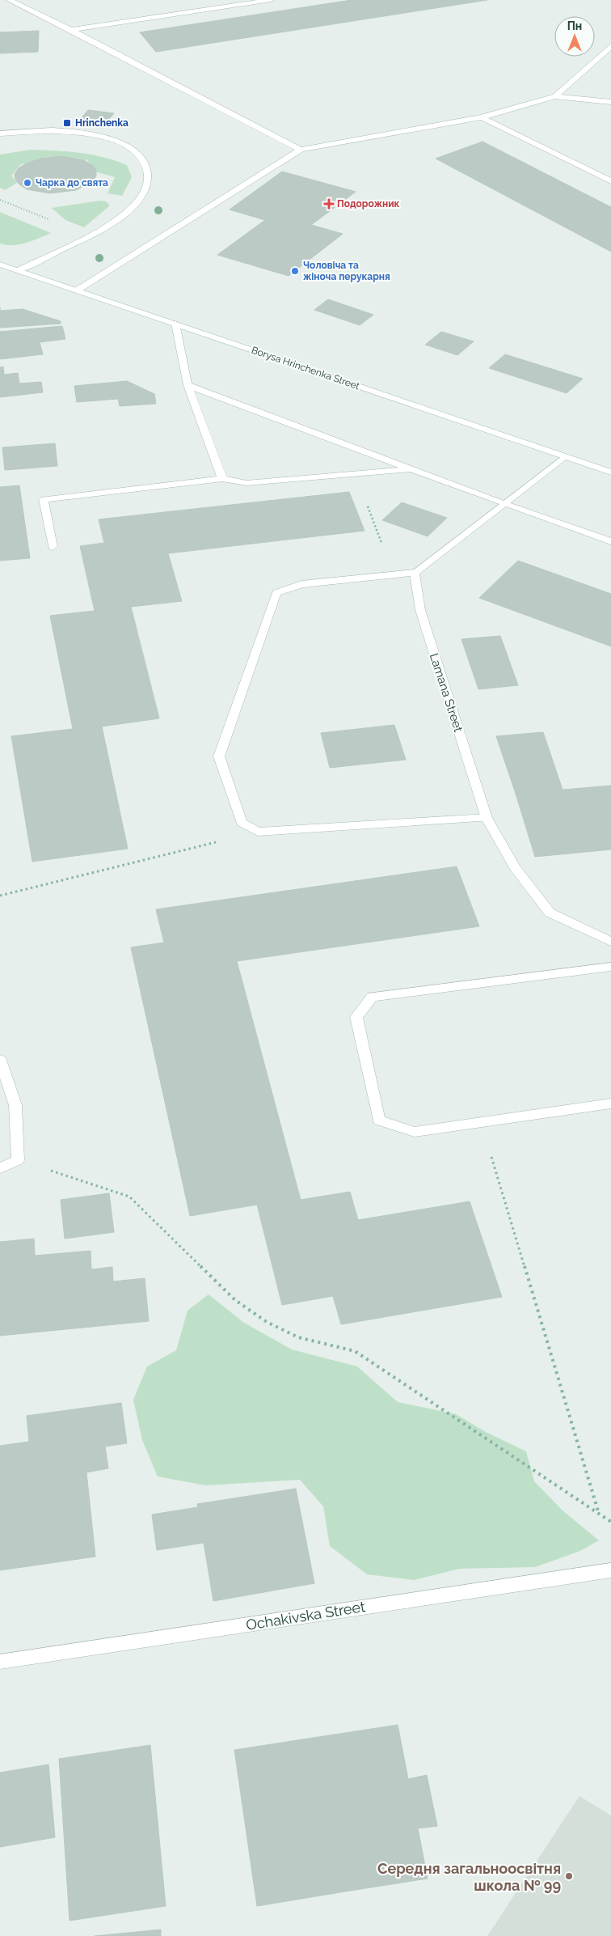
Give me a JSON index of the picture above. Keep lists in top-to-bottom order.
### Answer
{
  "streets": {
    "street": ["Borysa Hrinchenka Street", "Lamana Street", "Ochakivska Street"]
  },
  "places": {
    "transit": ["Hrinchenka"],
    "other": ["Чарка до свята", "Чоловіча та жіноча перукарня", "Середня загальноосвітня школа № 99"],
    "health": ["Подорожник"]
  },
  "north": "top"
}
